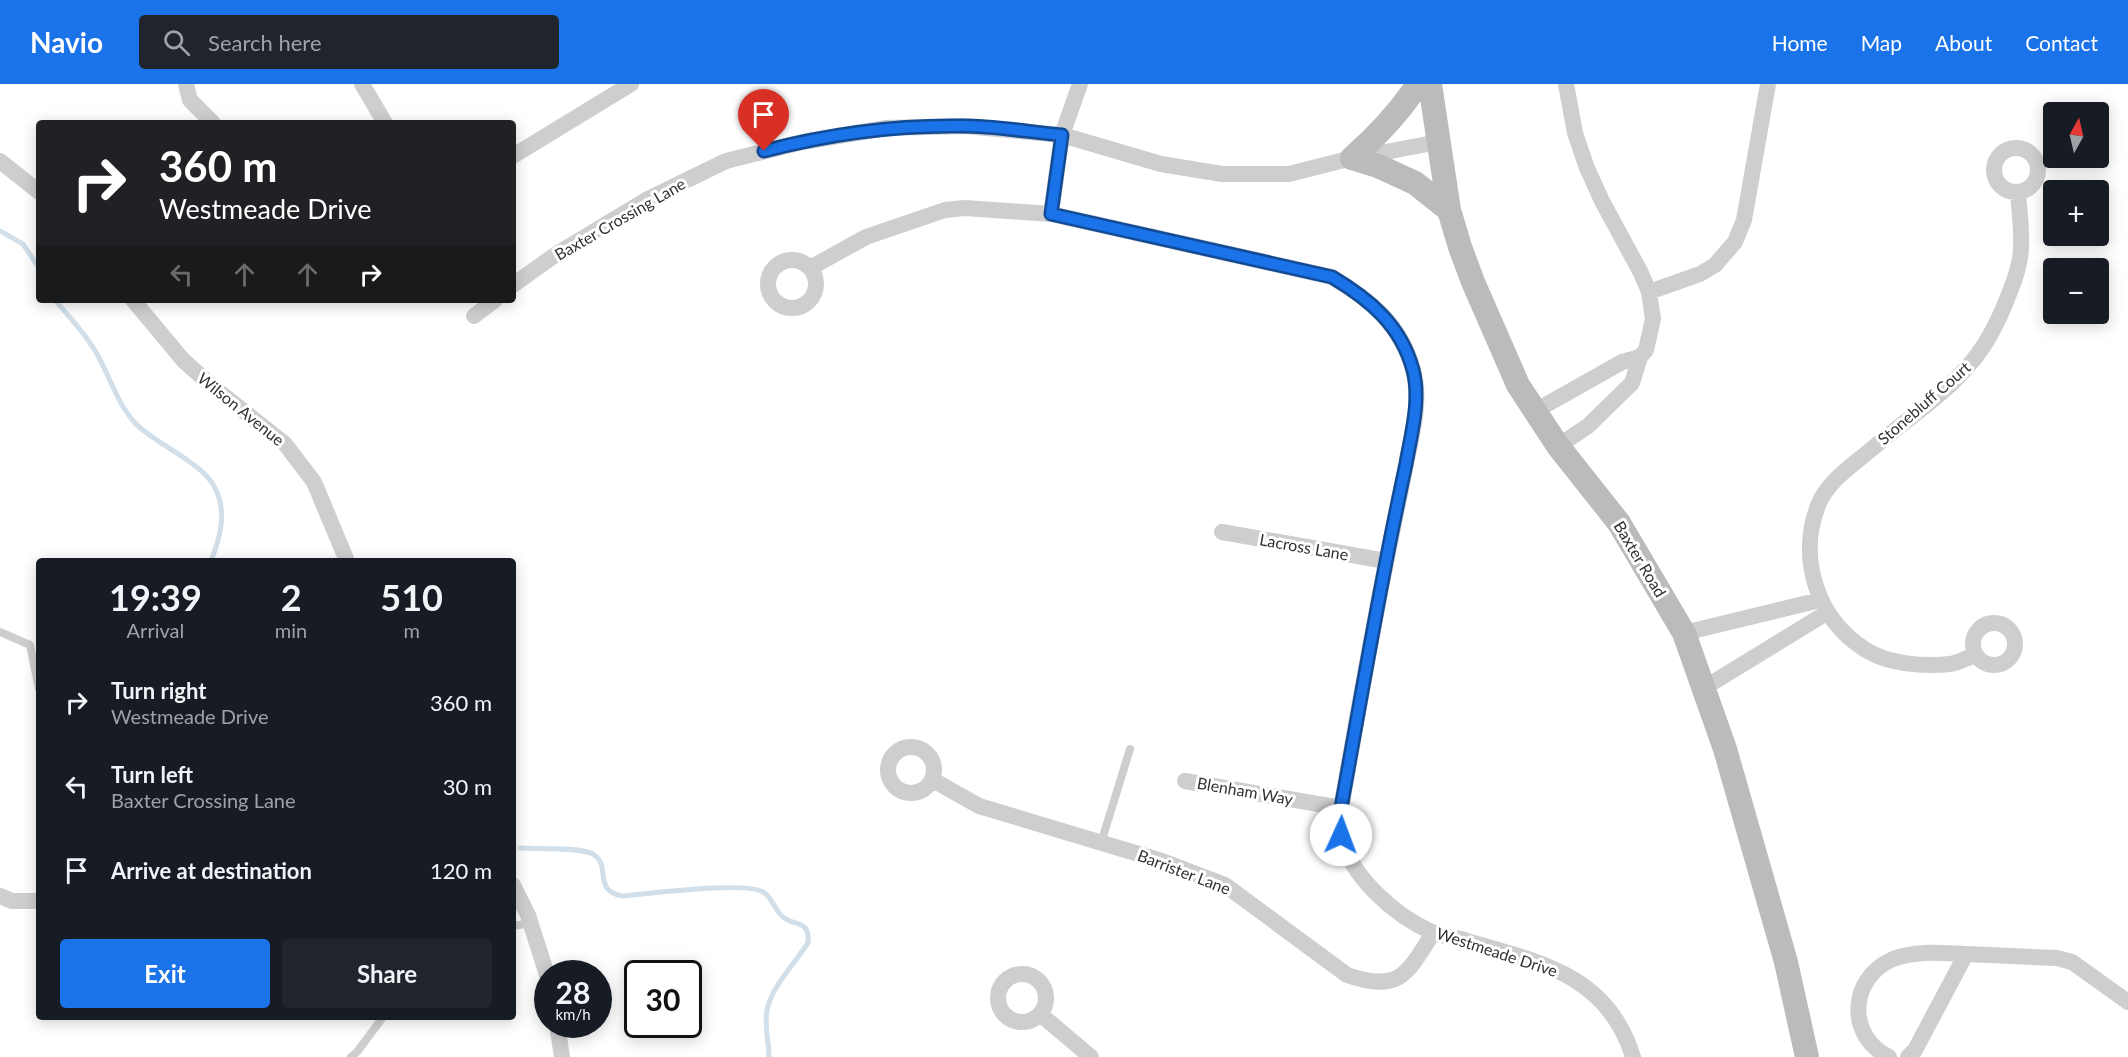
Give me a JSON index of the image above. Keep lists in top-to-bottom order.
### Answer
{
  "streets": {
    "main road": ["Baxter Road"],
    "street": [
      "Baxter Crossing Lane",
      "Stonebluff Court",
      "Wilson Avenue",
      "Lacross Lane",
      "Blenham Way",
      "Barrister Lane",
      "Westmeade Drive"
    ]
  },
  "crossings": [
    ["Baxter Crossing Lane", "Baxter Road"],
    ["Lacross Lane", "Westmeade Drive"],
    ["Blenham Way", "Westmeade Drive"],
    ["Barrister Lane", "Westmeade Drive"]
  ],
  "north": "top",
  "page": {
    "header": "Navio",
    "search": "Search here",
    "nav": [
      "Home",
      "Map",
      "About",
      "Contact"
    ],
    "map_buttons": ["+", "−"],
    "turn": ["360 m", "Westmeade Drive"],
    "eta": [
      "19:39",
      "Arrival",
      "2",
      "min",
      "510",
      "m"
    ],
    "list": [
      {
        "name": "Turn right",
        "note": "Westmeade Drive",
        "value": "360 m"
      },
      {
        "name": "Turn left",
        "note": "Baxter Crossing Lane",
        "value": "30 m"
      },
      {
        "name": "Arrive at destination",
        "value": "120 m"
      }
    ],
    "buttons": ["Exit", "Share"],
    "speed": "28 km/h",
    "limit": "30"
  }
}
